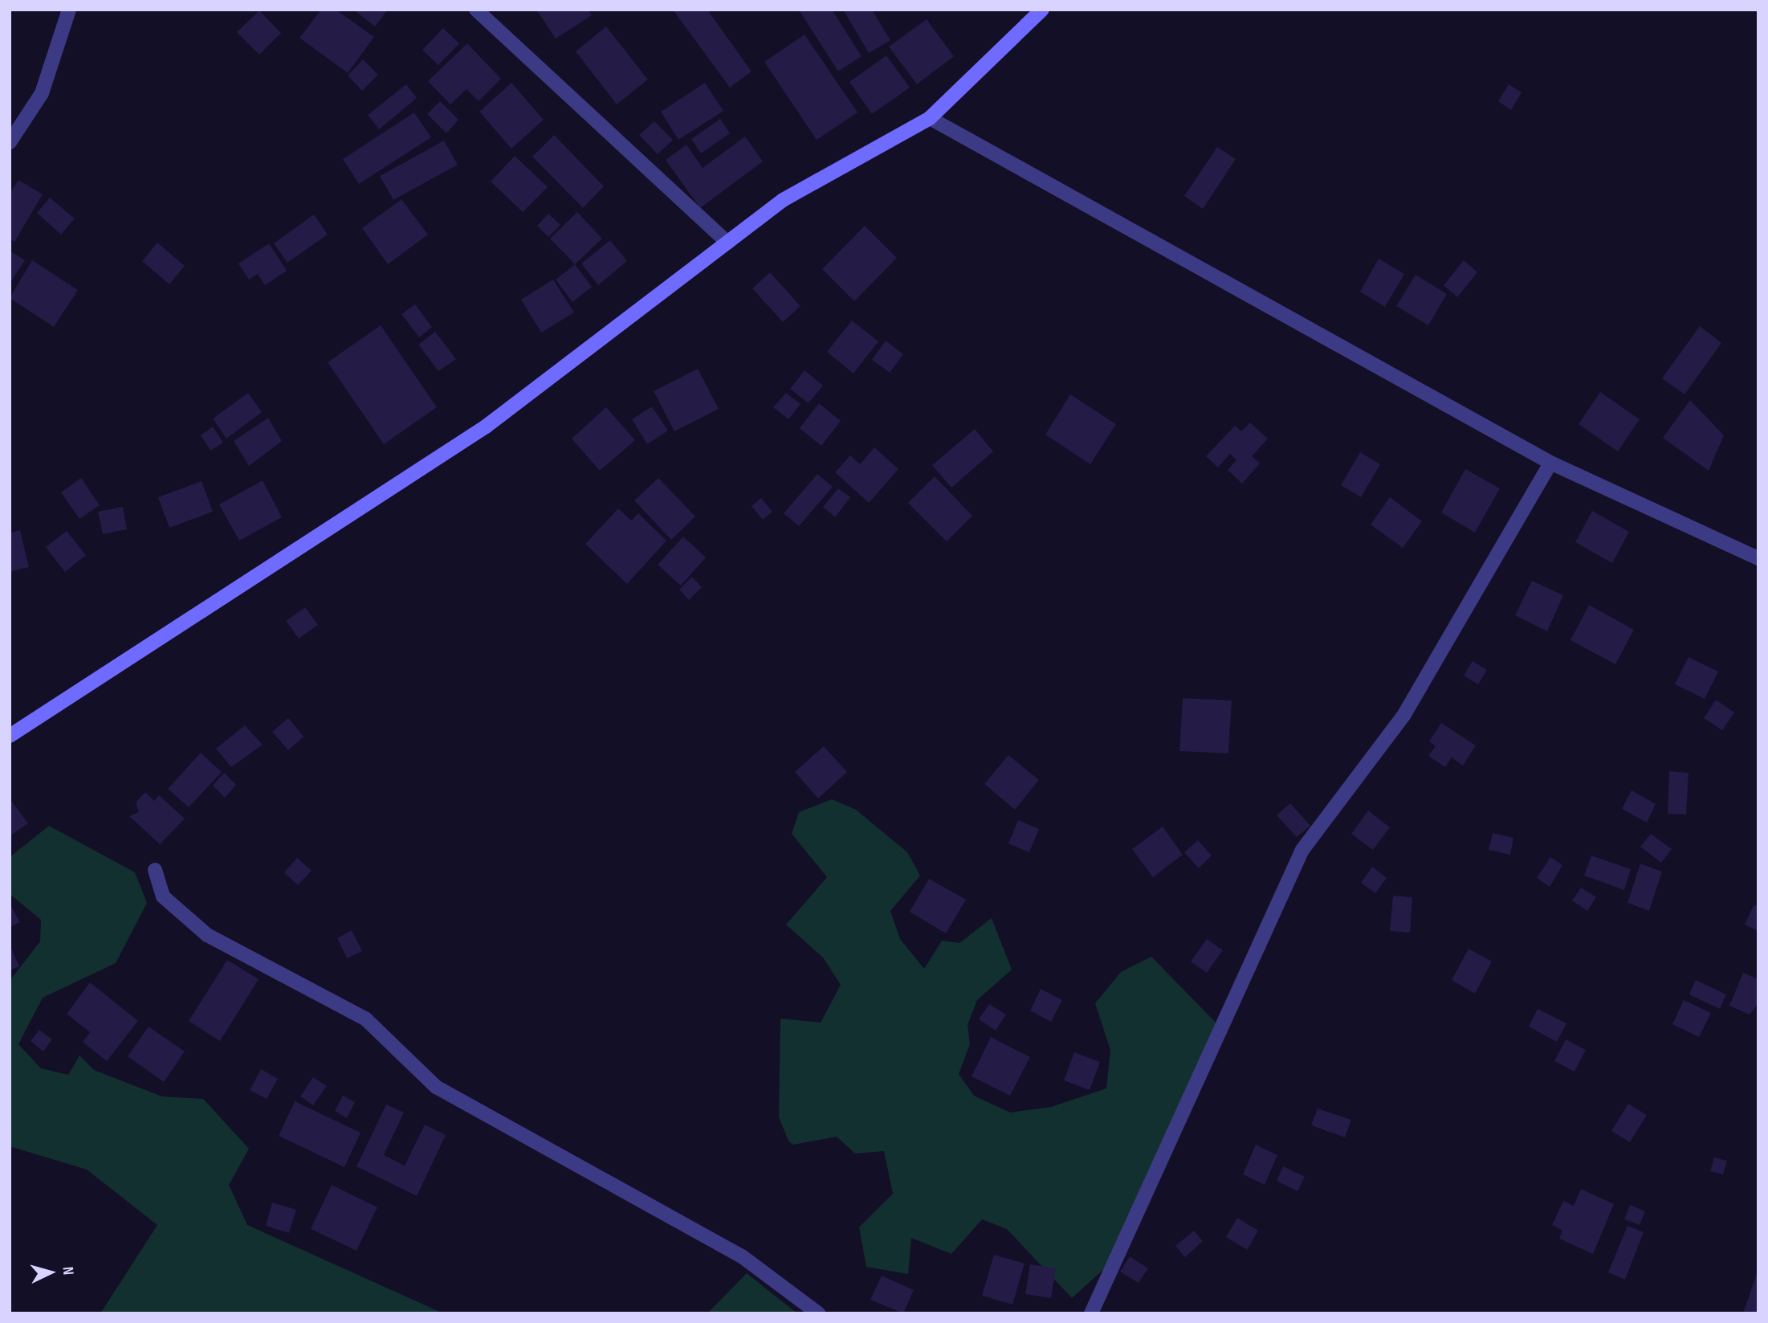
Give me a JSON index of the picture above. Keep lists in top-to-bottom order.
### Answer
{
  "north": "right"
}
